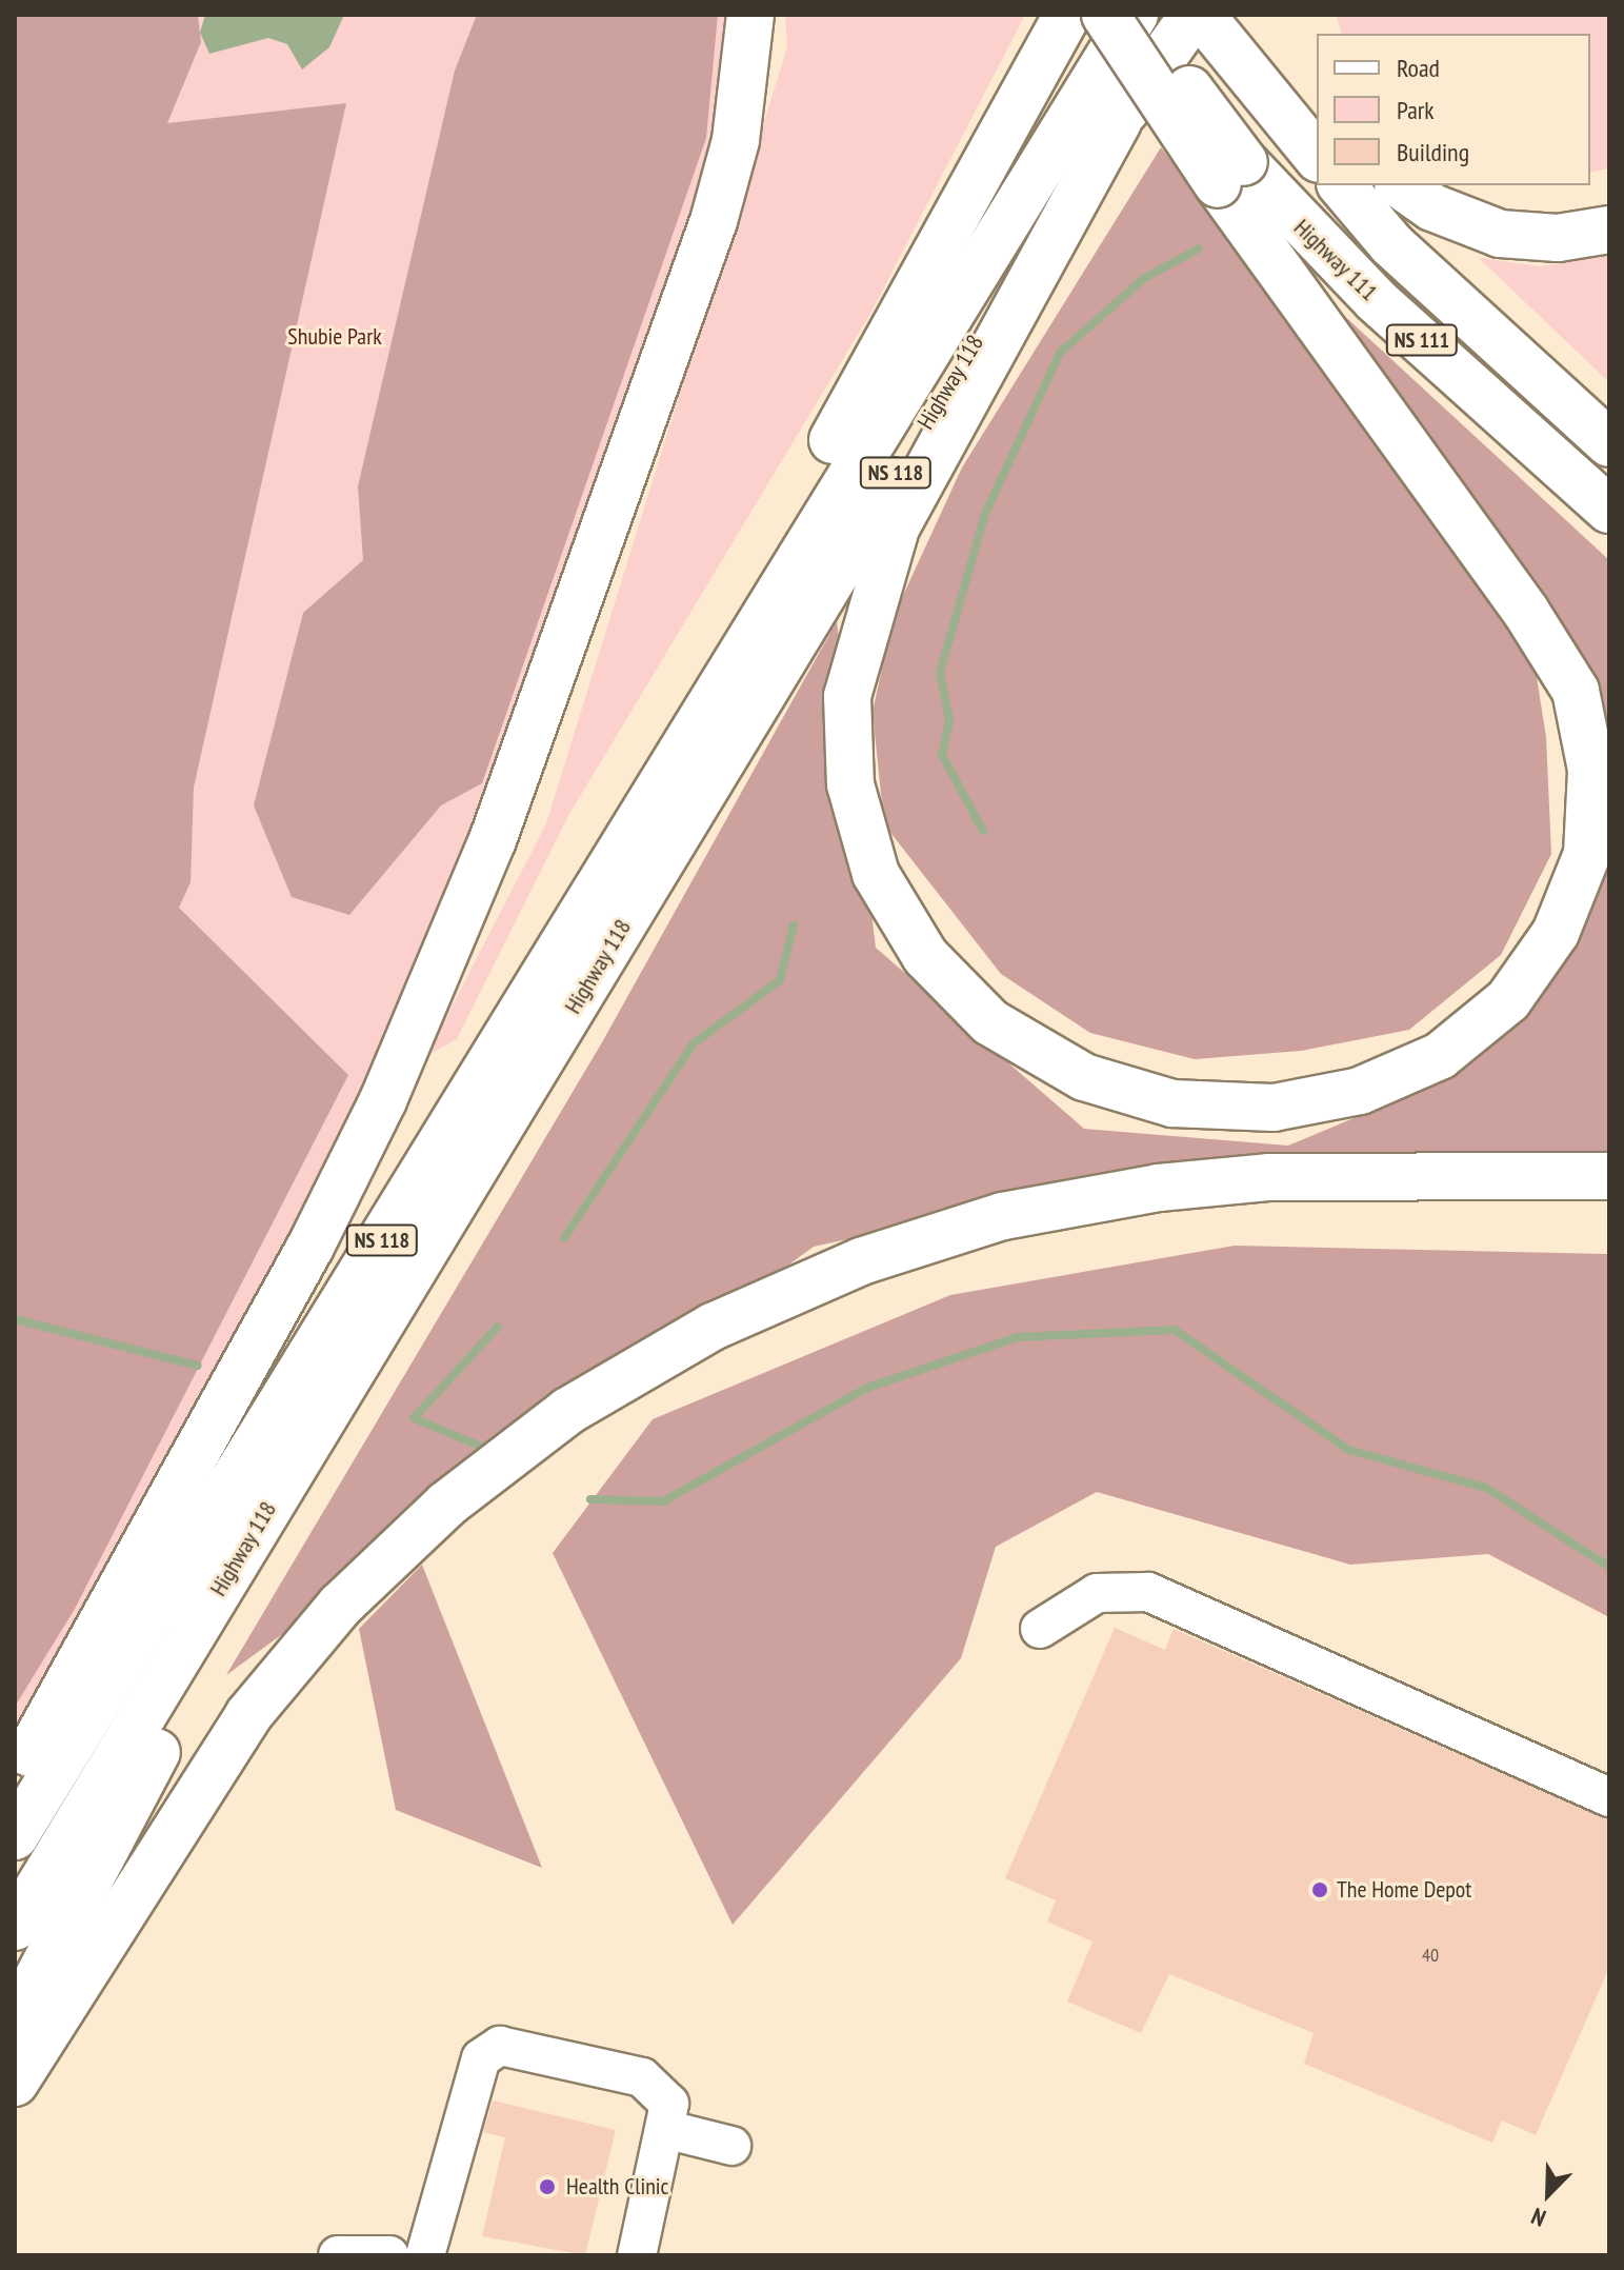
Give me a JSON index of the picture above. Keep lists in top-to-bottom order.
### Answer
{
  "streets": {
    "highway": [
      "Highway 111",
      "NS 111",
      "Highway 118",
      "NS 118"
    ]
  },
  "crossings": [
    ["Highway 111", "Highway 118"]
  ],
  "parks": ["Shubie Park"],
  "places": ["The Home Depot", "Health Clinic"],
  "house_numbers": ["40"],
  "legend": ["Road", "Park", "Building"],
  "north": "bottom left"
}
